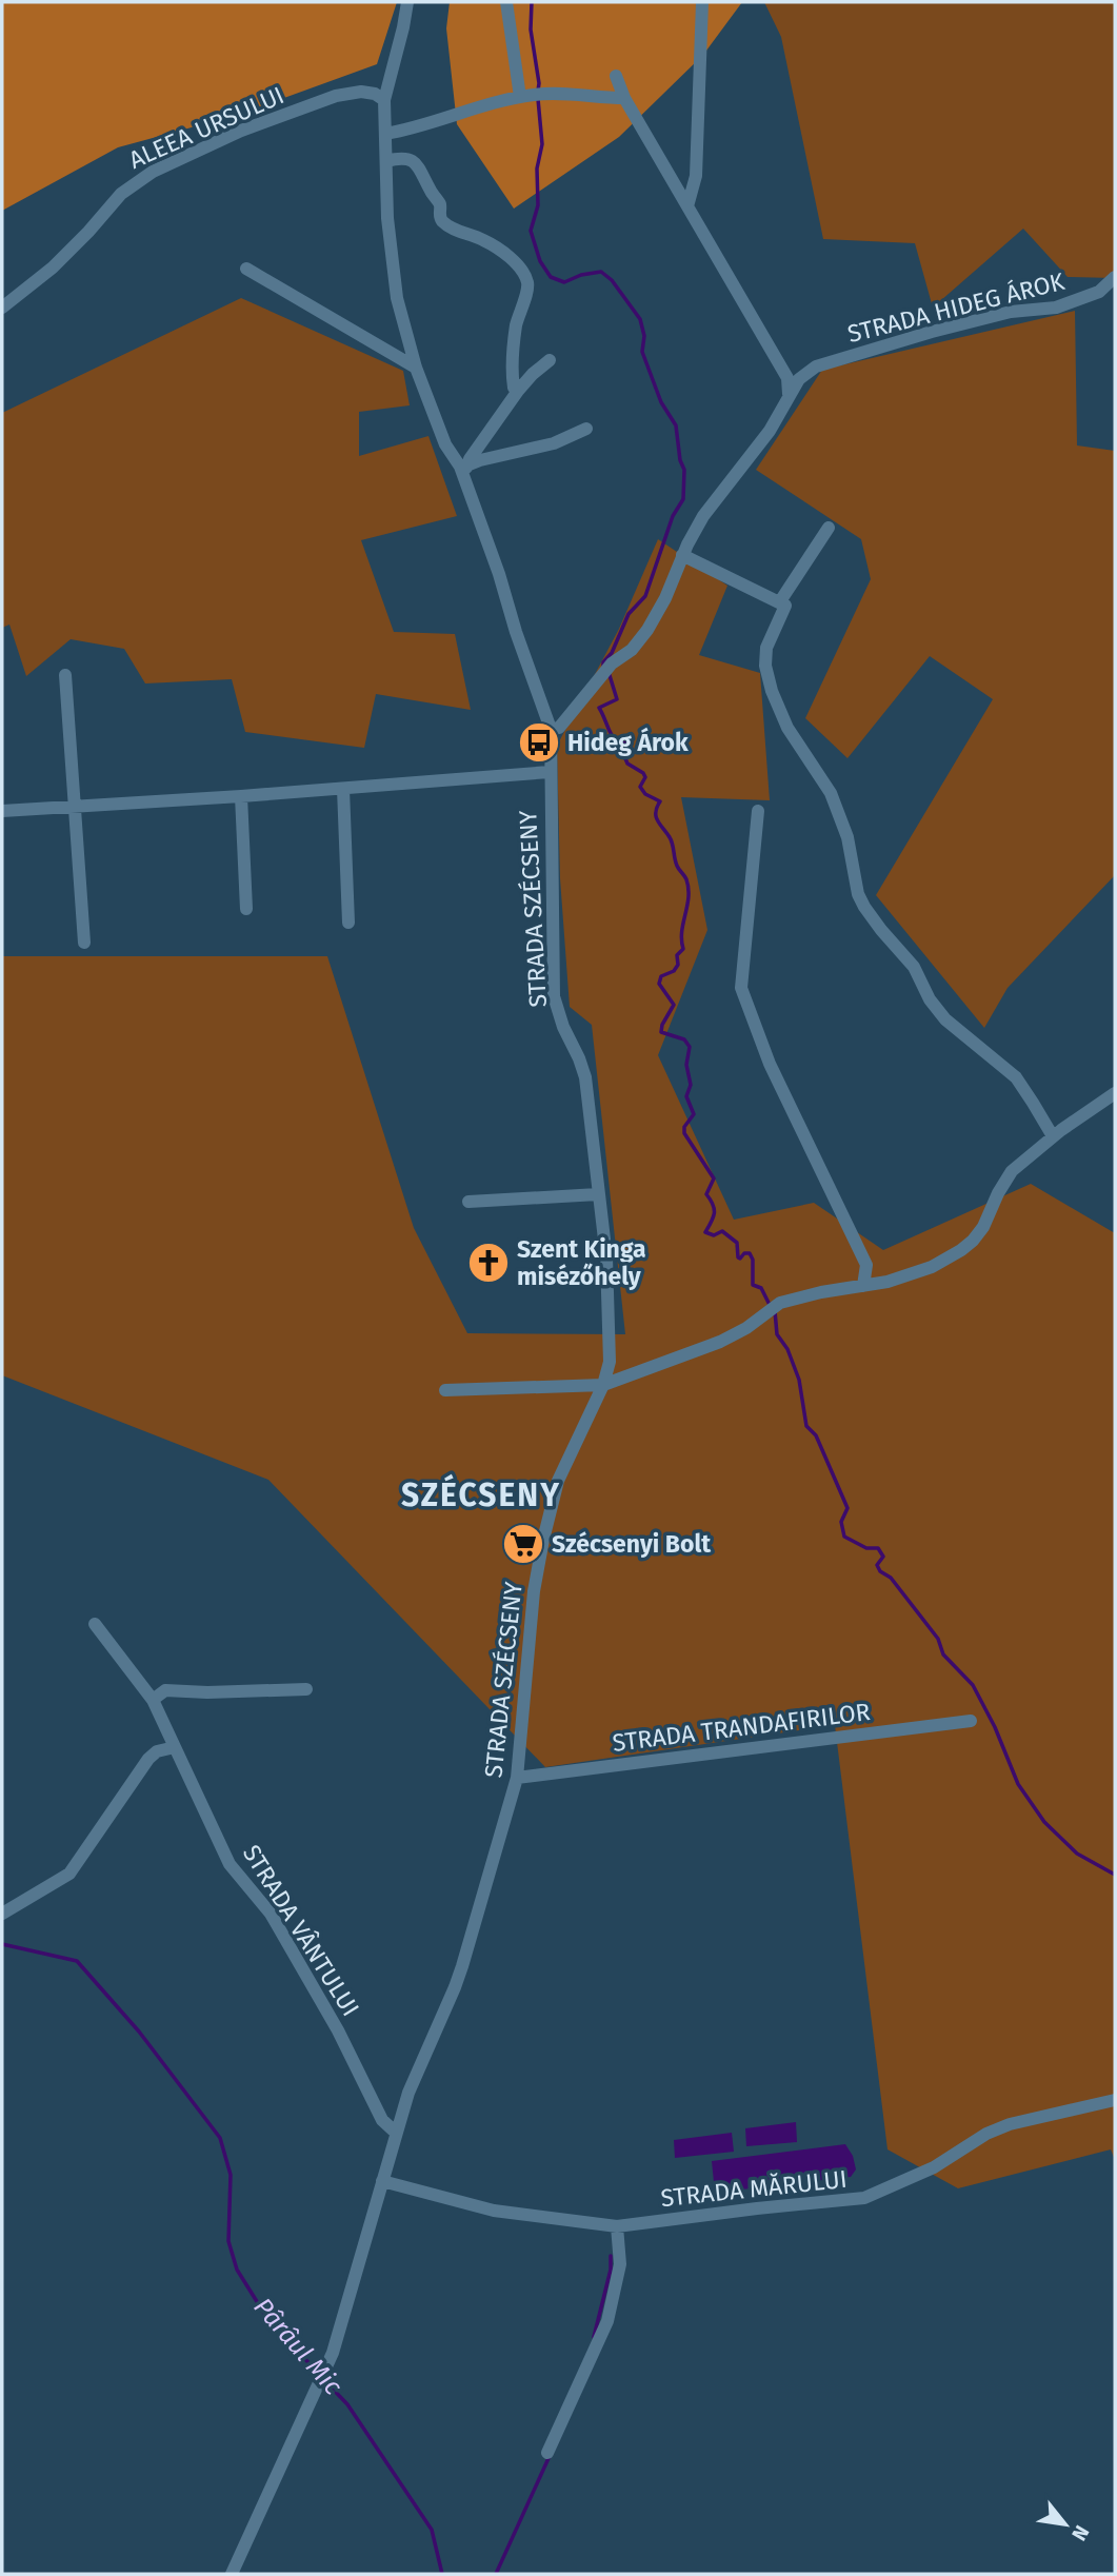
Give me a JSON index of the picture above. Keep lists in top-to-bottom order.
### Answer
{
  "streets": {
    "street": [
      "ALEEA URSULUI",
      "STRADA HIDEG ÁROK",
      "STRADA SZÉCSENY",
      "STRADA TRANDAFIRILOR",
      "STRADA VÂNTULUI",
      "STRADA MĂRULUI"
    ]
  },
  "crossings": [
    ["ALEEA URSULUI", "STRADA SZÉCSENY"],
    ["STRADA HIDEG ÁROK", "STRADA SZÉCSENY"],
    ["STRADA SZÉCSENY", "STRADA TRANDAFIRILOR"],
    ["STRADA SZÉCSENY", "STRADA VÂNTULUI"],
    ["STRADA SZÉCSENY", "STRADA MĂRULUI"]
  ],
  "districts": ["SZÉCSENY"],
  "water": ["Pârâul Mic"],
  "places": {
    "bus stop": ["Hideg Árok"],
    "church": ["Szent Kinga misézőhely"],
    "supermarket": ["Szécsenyi Bolt"]
  },
  "north": "bottom right"
}
